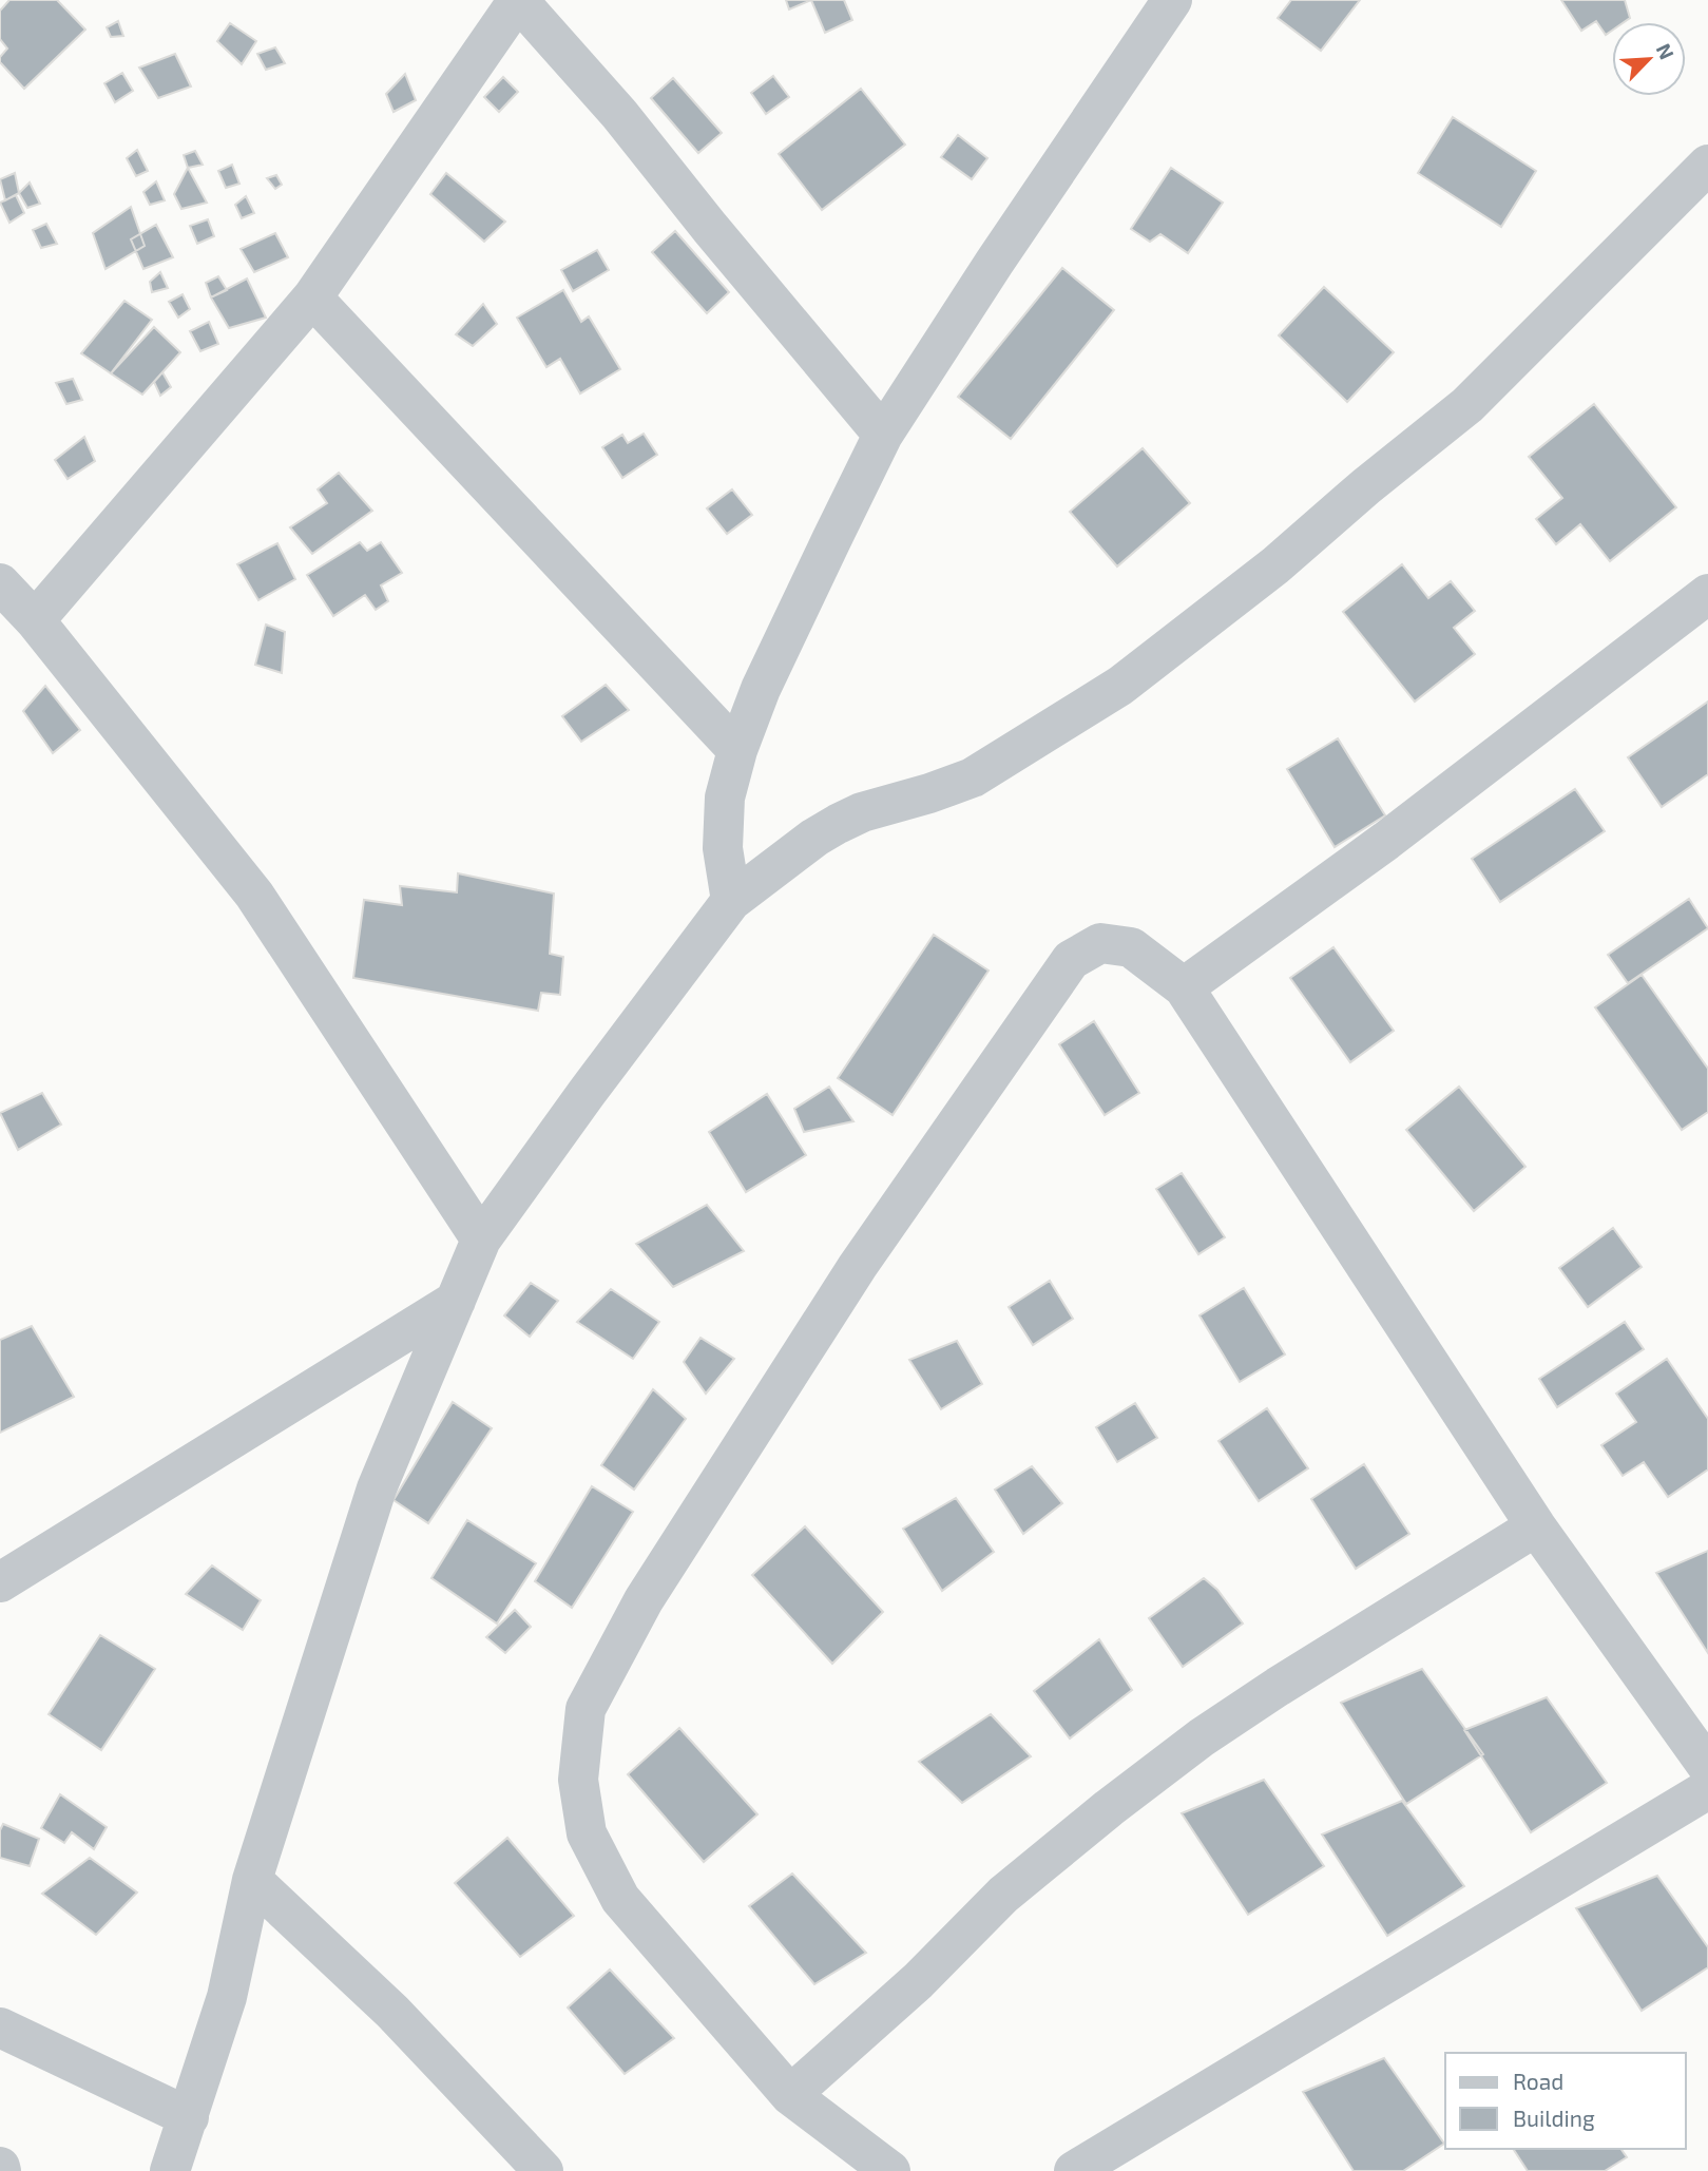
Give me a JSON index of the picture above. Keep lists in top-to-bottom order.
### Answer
{
  "legend": ["Road", "Building"],
  "north": "top right"
}
